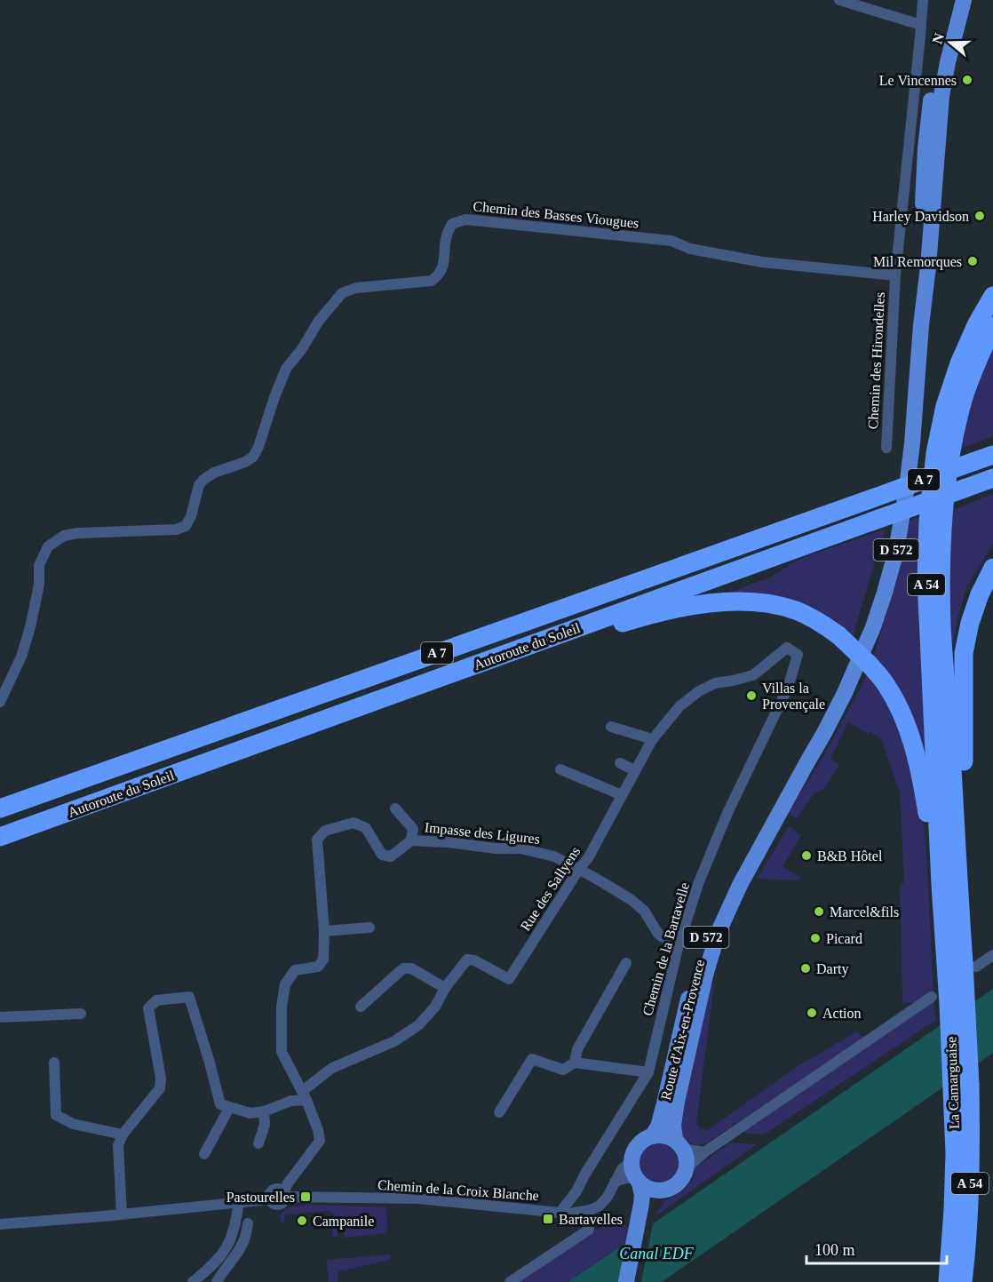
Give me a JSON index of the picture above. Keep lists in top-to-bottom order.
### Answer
{
  "streets": {
    "highway": [
      "A 7",
      "A 54",
      "Autoroute du Soleil",
      "La Camarguaise"
    ],
    "main road": ["D 572", "Route d'Aix-en-Provence"],
    "street": [
      "Chemin des Basses Viougues",
      "Chemin des Hirondelles",
      "Impasse des Ligures",
      "Rue des Sallyens",
      "Chemin de la Bartavelle",
      "Chemin de la Croix Blanche"
    ]
  },
  "crossings": [
    ["Chemin des Basses Viougues", "Chemin des Hirondelles"],
    ["A 54", "La Camarguaise"],
    ["Impasse des Ligures", "Rue des Sallyens"],
    ["Impasse des Ligures", "Chemin de la Bartavelle"],
    ["Rue des Sallyens", "Chemin de la Bartavelle"],
    ["Chemin de la Bartavelle", "Chemin de la Croix Blanche"]
  ],
  "water": ["Canal EDF"],
  "places": {
    "other": [
      "Le Vincennes",
      "Harley Davidson",
      "Mil Remorques",
      "Villas la Provençale",
      "B&B Hôtel",
      "Marcel&fils",
      "Picard",
      "Darty",
      "Action",
      "Campanile"
    ],
    "transit": ["Pastourelles", "Bartavelles"]
  },
  "scale_bar": "100 m",
  "north": "left"
}
